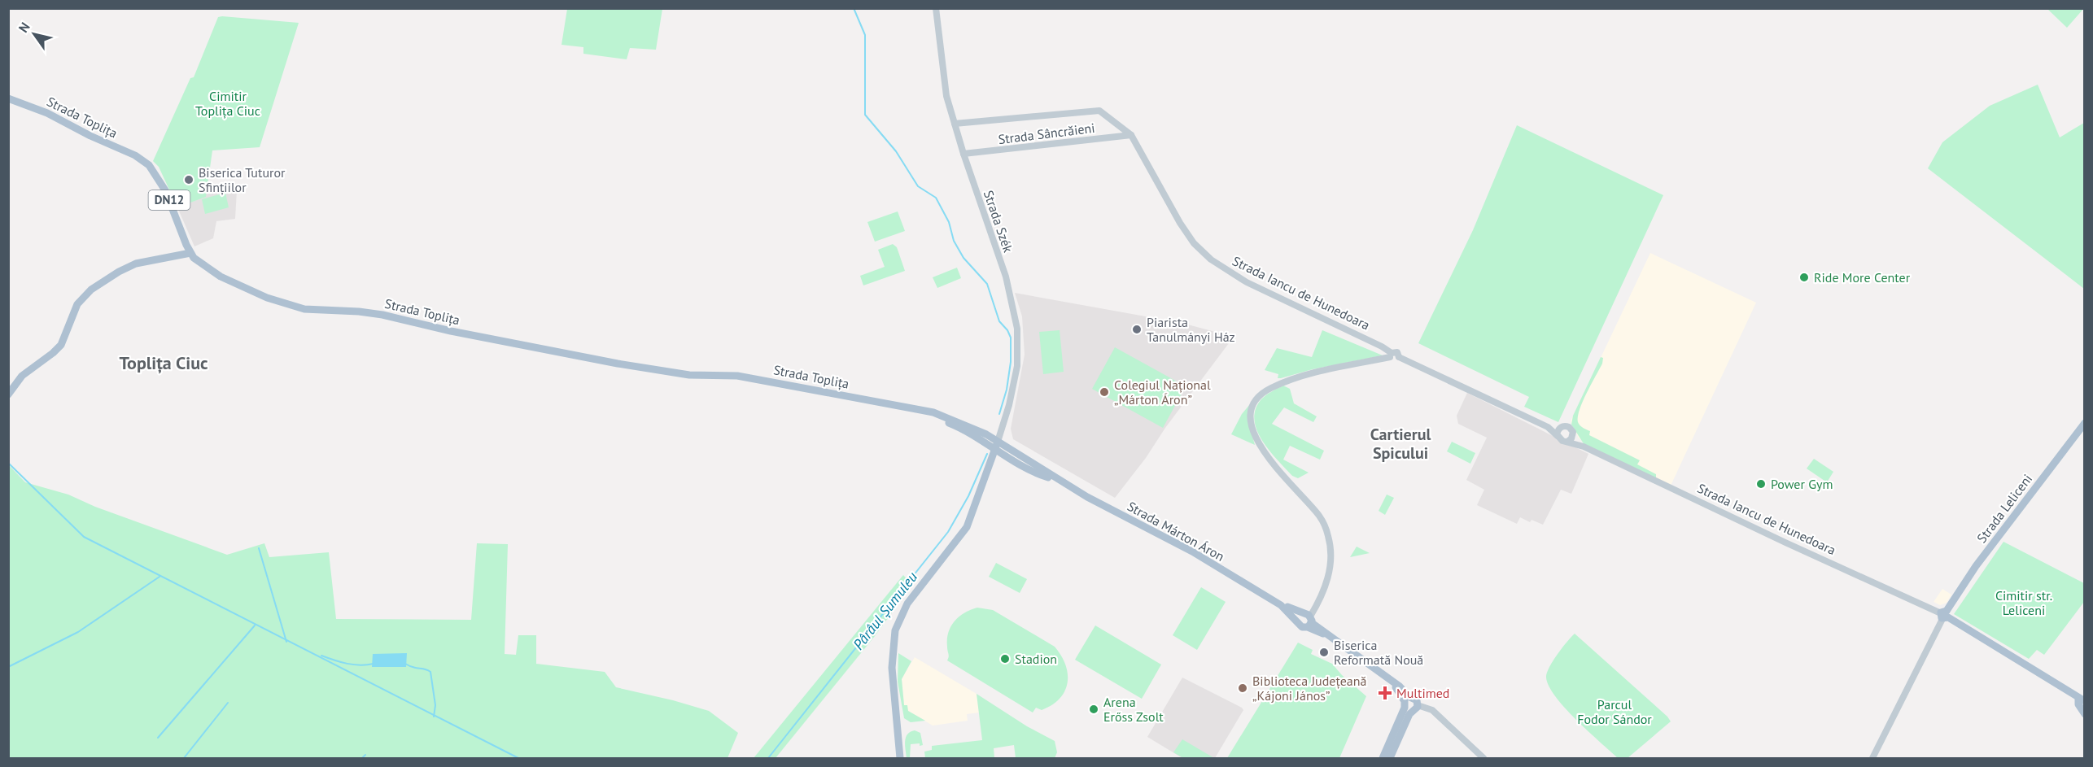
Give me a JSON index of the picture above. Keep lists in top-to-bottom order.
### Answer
{
  "streets": {
    "main road": [
      "Strada Toplița",
      "DN12",
      "Strada Iancu de Hunedoara",
      "Strada Leliceni",
      "Strada Márton Áron"
    ],
    "street": ["Strada Sâncrăieni", "Strada Szék"]
  },
  "crossings": [
    ["Strada Toplița", "Strada Szék"],
    ["Strada Toplița", "Strada Márton Áron"],
    ["Strada Sâncrăieni", "Strada Szék"],
    ["Strada Sâncrăieni", "Strada Iancu de Hunedoara"],
    ["DN12", "Strada Márton Áron"],
    ["Strada Szék", "Strada Iancu de Hunedoara"],
    ["Strada Szék", "Strada Márton Áron"],
    ["Strada Iancu de Hunedoara", "Strada Leliceni"]
  ],
  "districts": ["Toplița Ciuc", "Cartierul Spicului"],
  "water": ["Pârâul Șumuleu"],
  "parks": ["Cimitir Toplița Ciuc", "Cimitir str. Leliceni", "Parcul Fodor Sándor"],
  "places": {
    "other": [
      "Biserica Tuturor Sfințiilor",
      "Ride More Center",
      "Piarista Tanulmányi Ház",
      "Colegiul Național „Márton Áron”",
      "Power Gym",
      "Biserica Reformată Nouă",
      "Stadion",
      "Biblioteca Județeană „Kájoni János”",
      "Arena Erőss Zsolt"
    ],
    "health": ["Multimed"]
  },
  "north": "top left"
}
